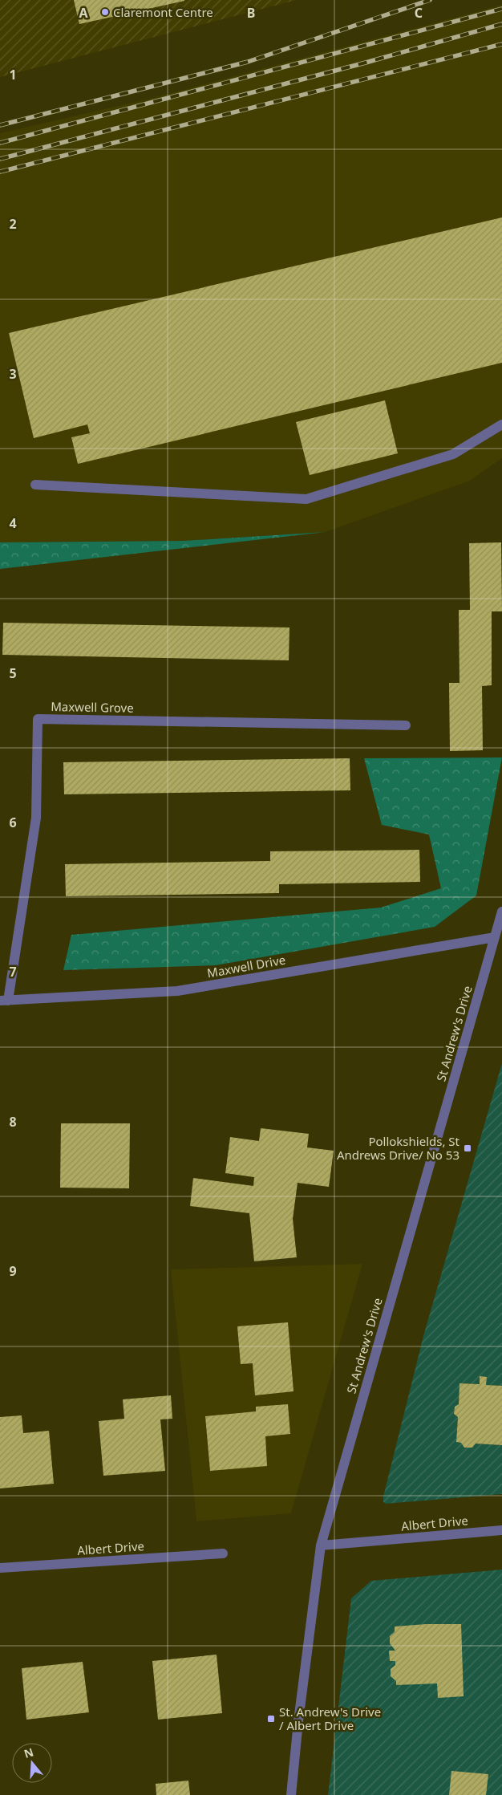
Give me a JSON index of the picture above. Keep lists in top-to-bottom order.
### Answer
{
  "streets": {
    "street": [
      "Maxwell Grove",
      "Maxwell Drive",
      "St Andrew's Drive",
      "Albert Drive"
    ]
  },
  "crossings": [
    ["Maxwell Grove", "Maxwell Drive"],
    ["Maxwell Drive", "St Andrew's Drive"],
    ["St Andrew's Drive", "Albert Drive"]
  ],
  "places": {
    "other": ["Claremont Centre"],
    "transit": ["Pollokshields, St Andrews Drive/ No 53", "St. Andrew's Drive / Albert Drive"]
  },
  "north": "top",
  "grid": {
    "columns": ["A", "B", "C"],
    "rows": [
      "1",
      "2",
      "3",
      "4",
      "5",
      "6",
      "7",
      "8",
      "9"
    ]
  }
}
